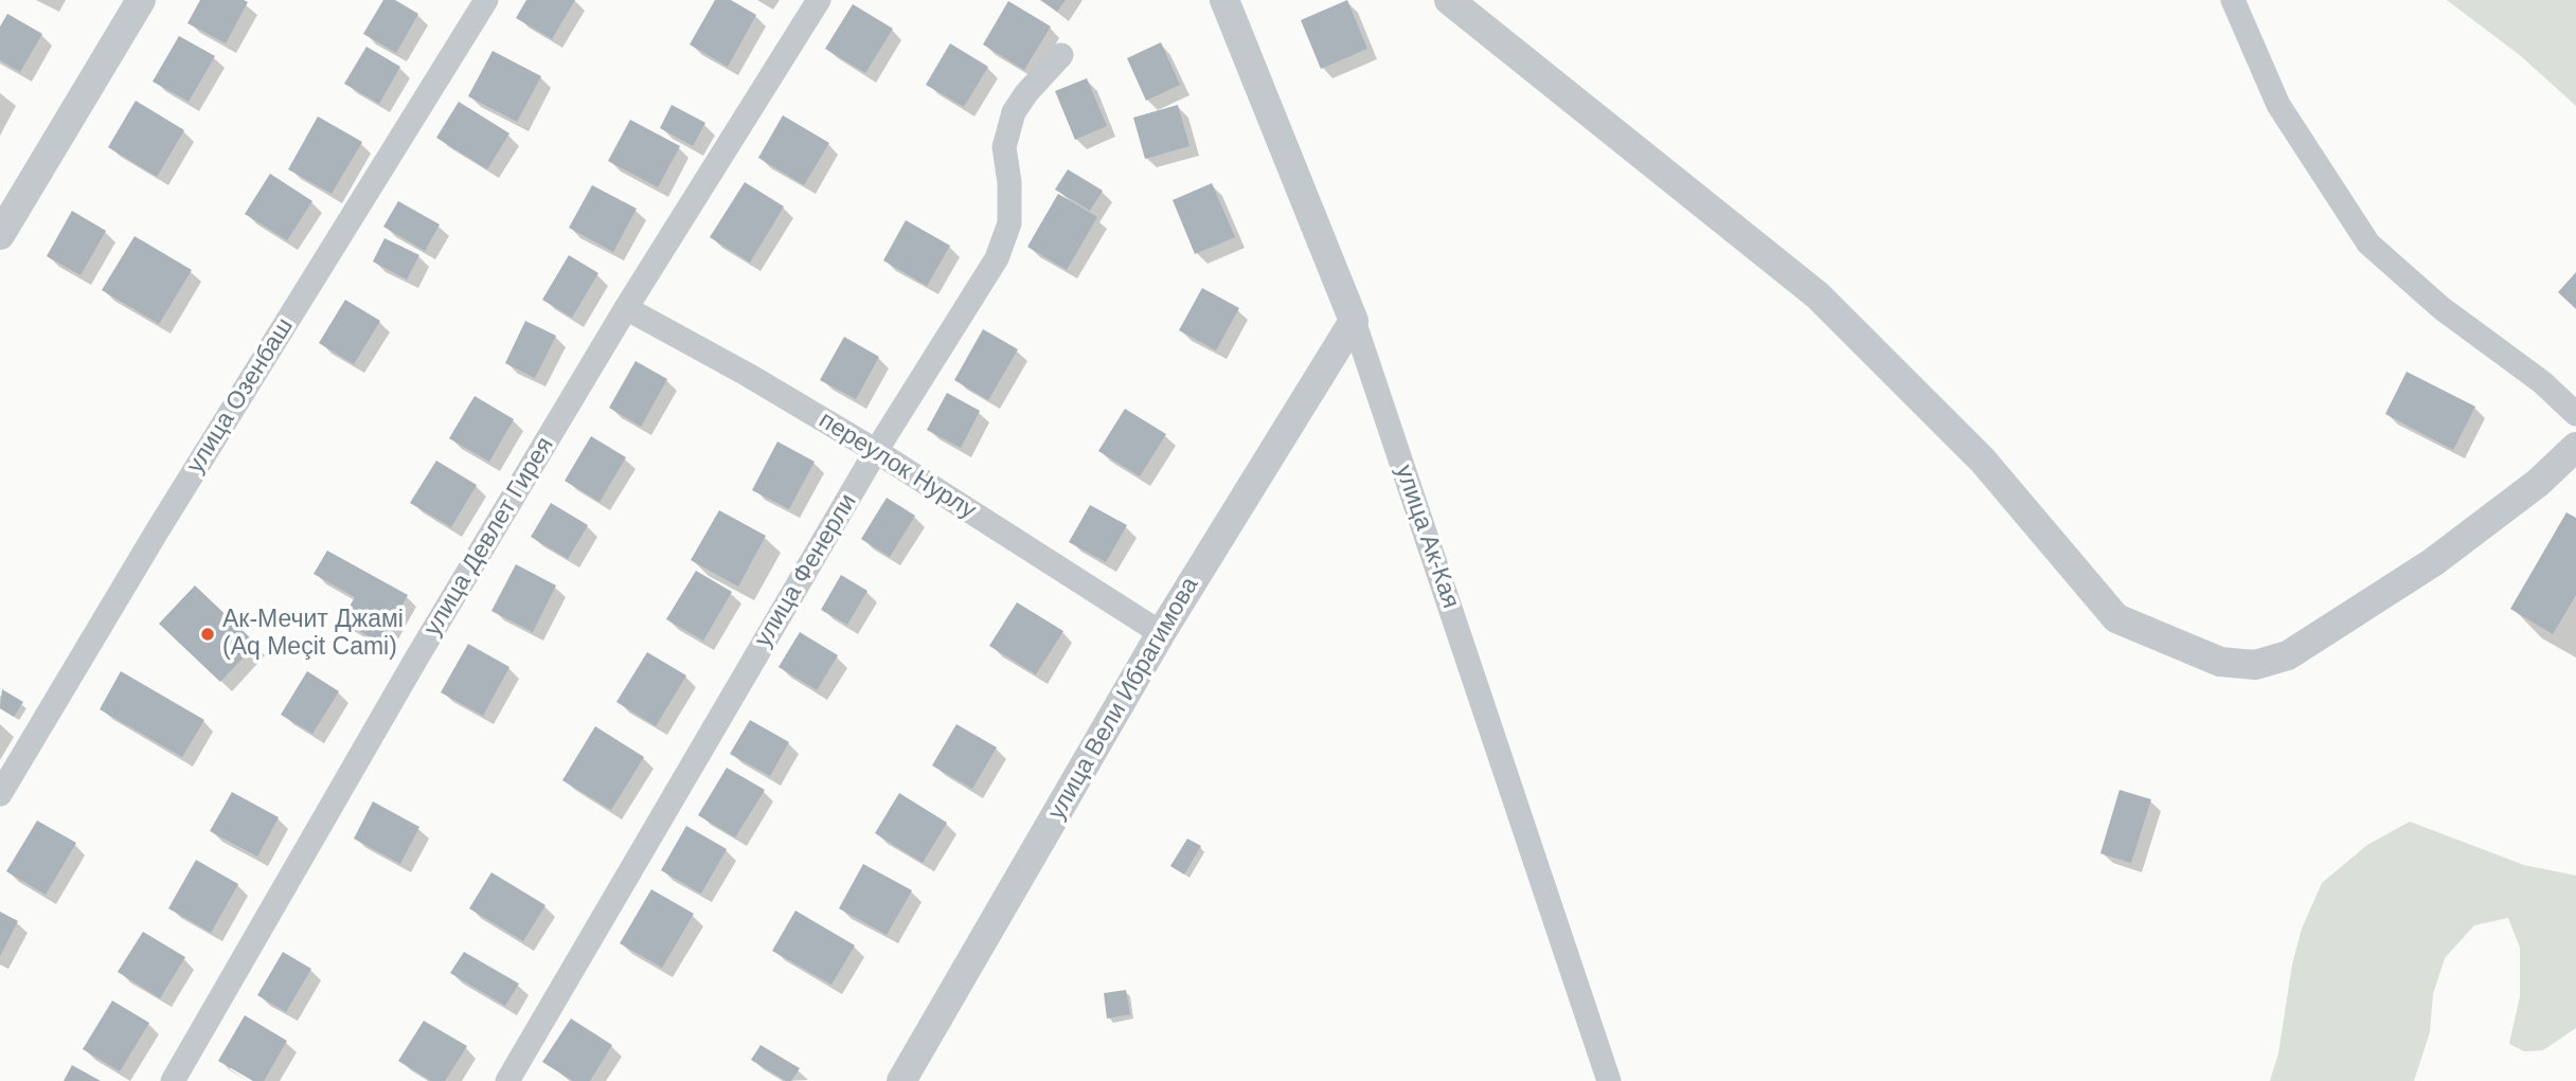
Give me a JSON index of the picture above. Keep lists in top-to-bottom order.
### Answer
{
  "streets": {
    "street": [
      "улица Озенбаш",
      "переулок Нурлу",
      "улица Девлет Гирея",
      "улица Ак-Кая",
      "улица Фенерли",
      "улица Вели Ибрагимова"
    ]
  },
  "crossings": [
    ["переулок Нурлу", "улица Девлет Гирея"],
    ["переулок Нурлу", "улица Фенерли"],
    ["переулок Нурлу", "улица Вели Ибрагимова"],
    ["улица Ак-Кая", "улица Вели Ибрагимова"]
  ],
  "places": ["Ак-Мечит Джамі (Aq Meçit Cami)"]
}
